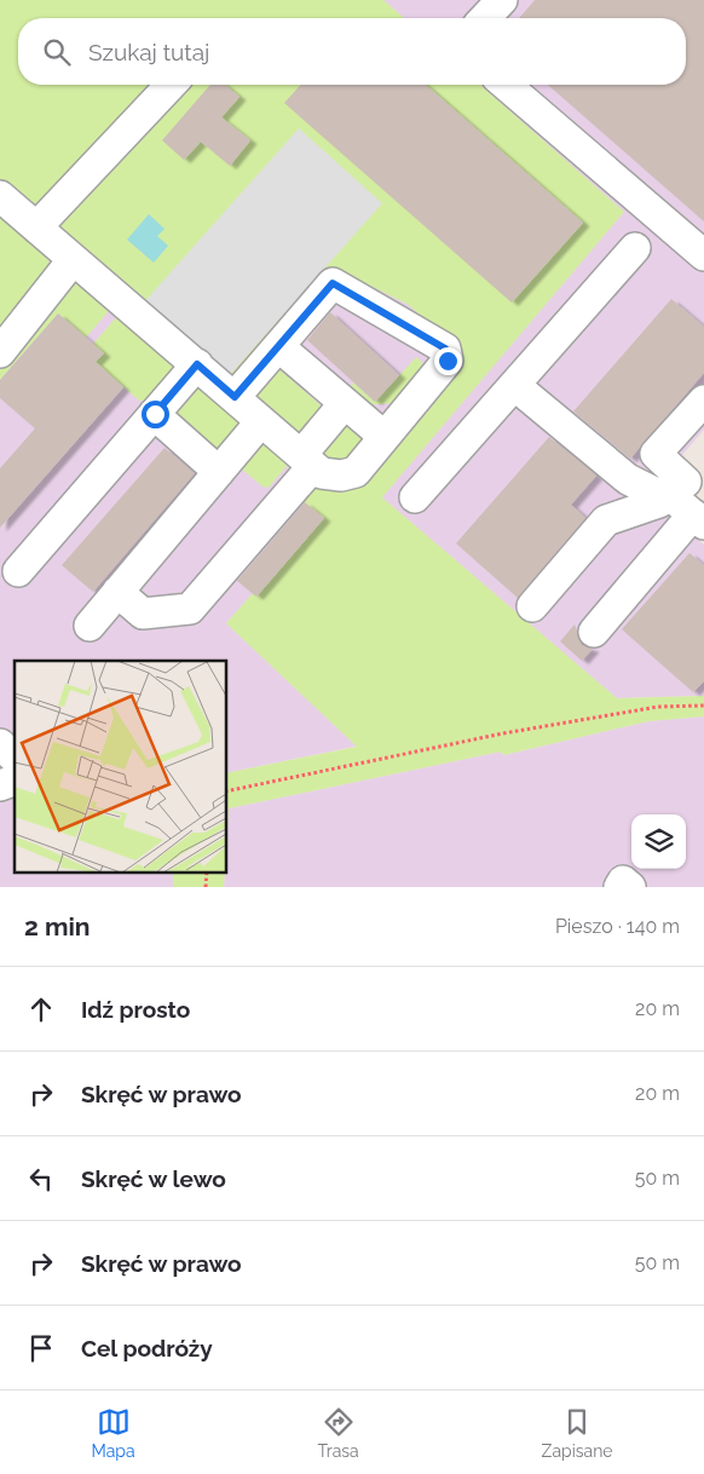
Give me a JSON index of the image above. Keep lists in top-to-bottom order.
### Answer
{
  "page": {
    "search": "Szukaj tutaj",
    "heading": ["2 min", "Pieszo · 140 m"],
    "list": [
      ["Idź prosto", "20 m"],
      ["Skręć w prawo", "20 m"],
      ["Skręć w lewo", "50 m"],
      ["Skręć w prawo", "50 m"],
      "Cel podróży"
    ],
    "nav": ["Mapa", "Trasa", "Zapisane"]
  }
}
